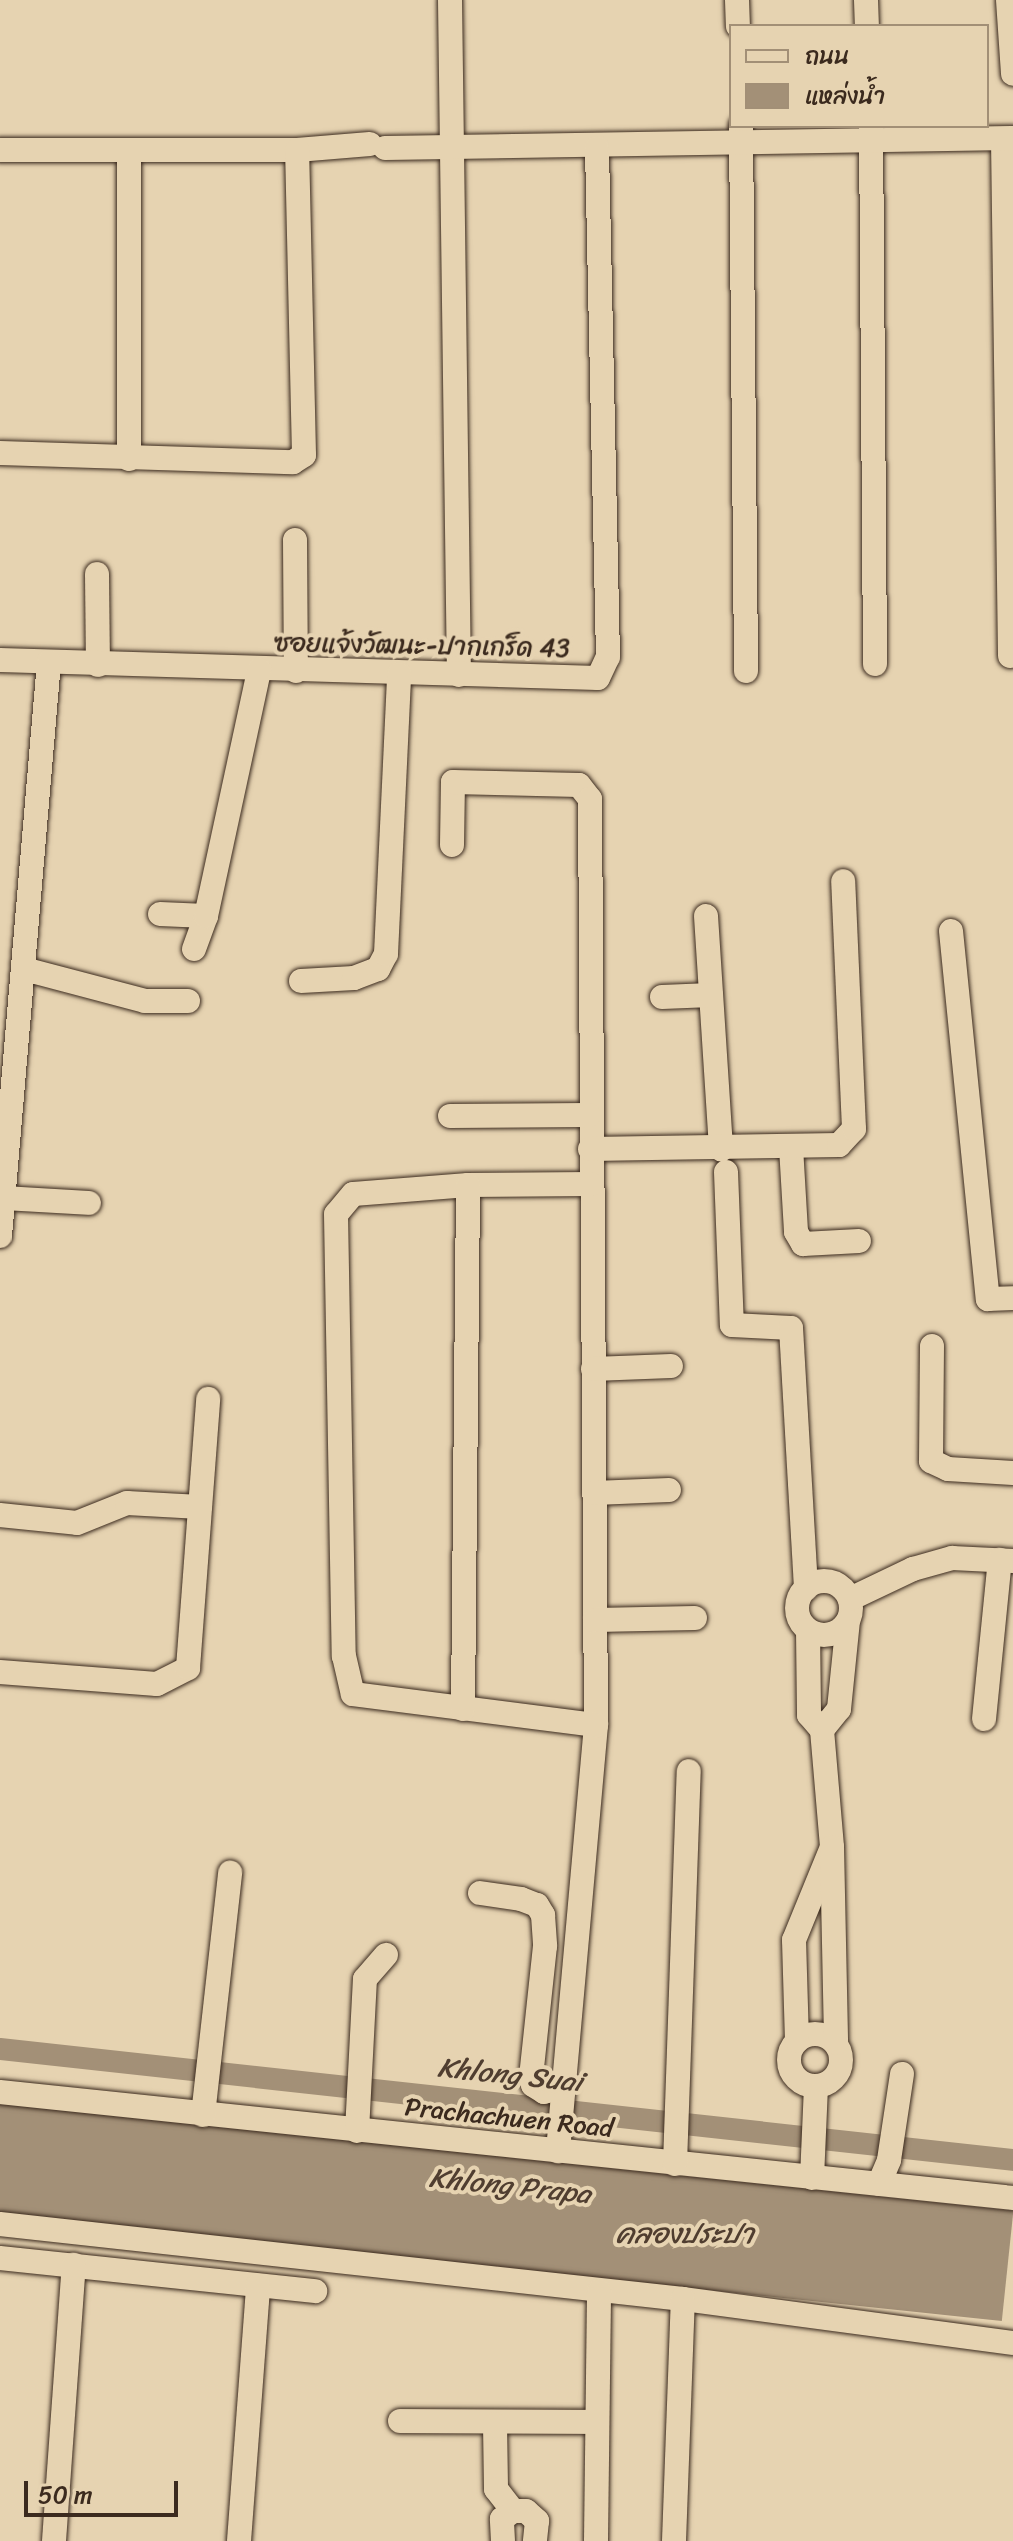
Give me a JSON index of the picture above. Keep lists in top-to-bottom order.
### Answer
{
  "streets": {
    "street": ["ซอยแจ้งวัฒนะ-ปากเกร็ด 43", "Prachachuen Road"]
  },
  "water": ["Khlong Suai", "Khlong Prapa", "คลองประปา"],
  "legend": ["ถนน", "แหล่งน้ำ"],
  "scale_bar": "50 m"
}
